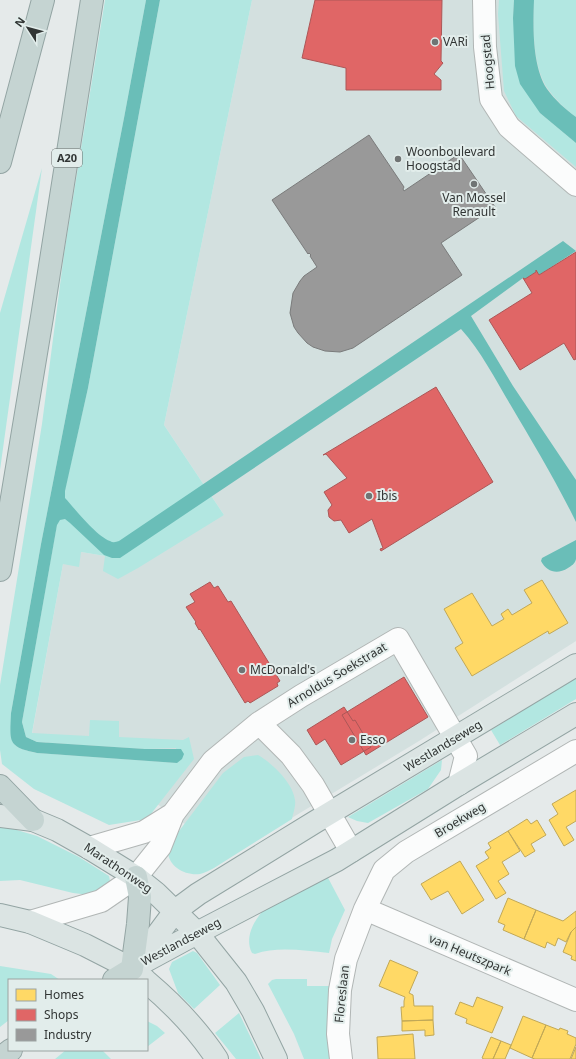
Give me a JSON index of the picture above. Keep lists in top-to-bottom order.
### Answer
{
  "streets": {
    "highway": ["A20"],
    "main road": ["Westlandseweg", "Marathonweg"],
    "street": [
      "Hoogstad",
      "Arnoldus Soekstraat",
      "Broekweg",
      "van Heutszpark",
      "Floreslaan"
    ]
  },
  "crossings": [
    ["Arnoldus Soekstraat", "Westlandseweg"],
    ["Arnoldus Soekstraat", "Marathonweg"],
    ["Westlandseweg", "Marathonweg"],
    ["Broekweg", "van Heutszpark"],
    ["Broekweg", "Floreslaan"],
    ["van Heutszpark", "Floreslaan"]
  ],
  "places": [
    "VARi",
    "Woonboulevard Hoogstad",
    "Van Mossel Renault",
    "Ibis",
    "McDonald's",
    "Esso"
  ],
  "legend": ["Homes", "Shops", "Industry"],
  "north": "top left"
}
